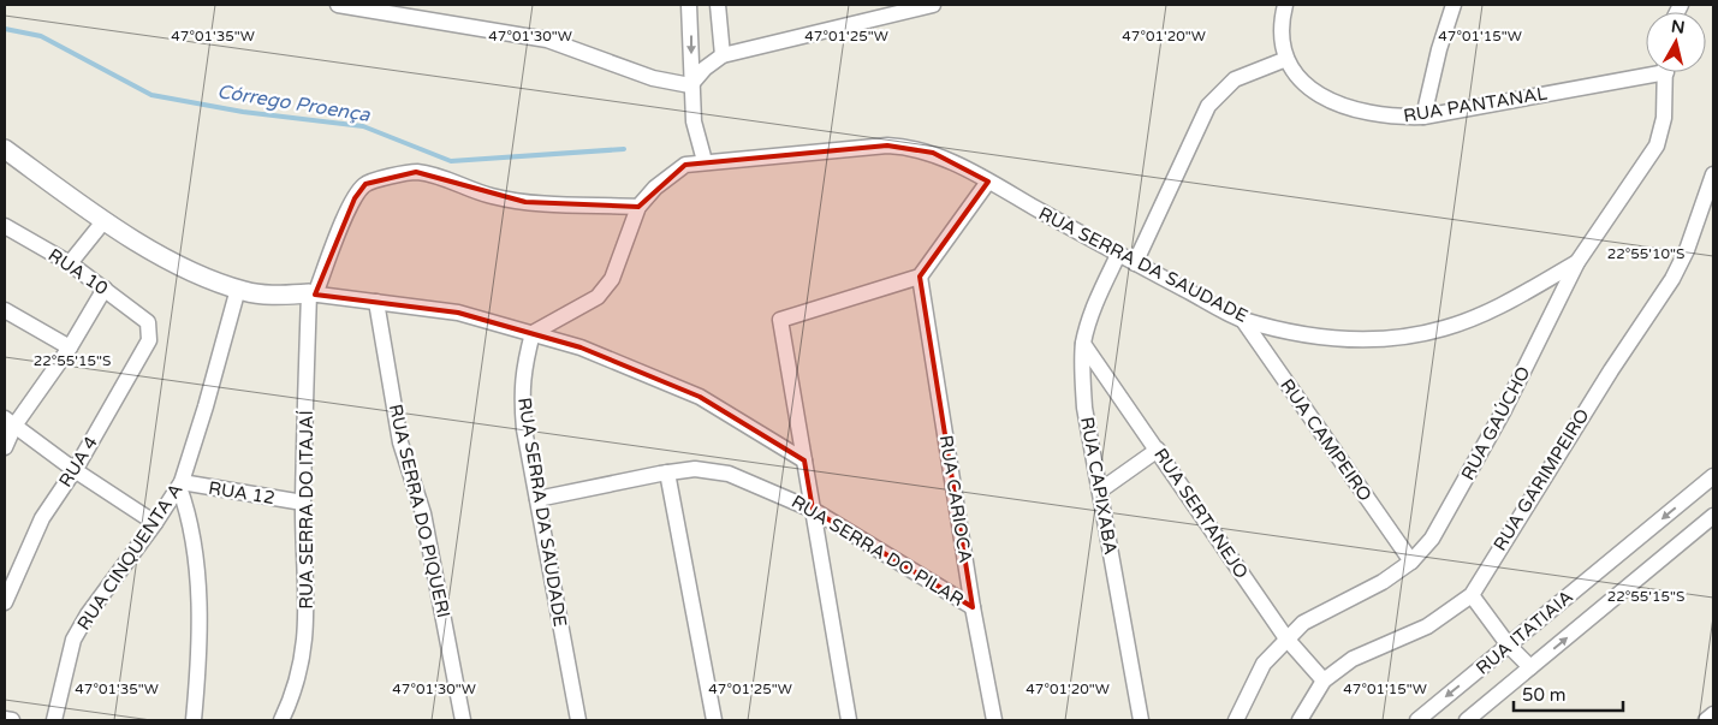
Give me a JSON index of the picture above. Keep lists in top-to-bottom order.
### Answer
{
  "streets": {
    "street": [
      "RUA PANTANAL",
      "RUA SERRA DA SAUDADE",
      "RUA 10",
      "RUA GAÚCHO",
      "RUA CAMPEIRO",
      "RUA 4",
      "RUA GARIMPEIRO",
      "RUA CAPIXABA",
      "RUA 12",
      "RUA CARIOCA",
      "RUA SERRA DO ITAJAÍ",
      "RUA SERRA DO PIQUERI",
      "RUA SERTANEJO",
      "RUA SERRA DO PILAR",
      "RUA CINQUENTA A",
      "RUA ITATIAIA"
    ]
  },
  "crossings": [
    ["RUA SERRA DA SAUDADE", "RUA GAÚCHO"],
    ["RUA SERRA DA SAUDADE", "RUA CAMPEIRO"],
    ["RUA SERRA DA SAUDADE", "RUA CAPIXABA"],
    ["RUA SERRA DA SAUDADE", "RUA SERRA DO PILAR"],
    ["RUA 10", "RUA 4"],
    ["RUA GAÚCHO", "RUA CAMPEIRO"],
    ["RUA GAÚCHO", "RUA SERTANEJO"],
    ["RUA GARIMPEIRO", "RUA SERTANEJO"],
    ["RUA CAPIXABA", "RUA SERTANEJO"],
    ["RUA 12", "RUA SERRA DO ITAJAÍ"],
    ["RUA 12", "RUA CINQUENTA A"],
    ["RUA CARIOCA", "RUA SERRA DO PILAR"]
  ],
  "water": ["Córrego Proença"],
  "scale_bar": "50 m",
  "north": "top",
  "coordinates": [
    "47°01'35\"W",
    "47°01'30\"W",
    "47°01'25\"W",
    "47°01'20\"W",
    "47°01'15\"W",
    "22°55'10\"S",
    "22°55'15\"S"
  ]
}
